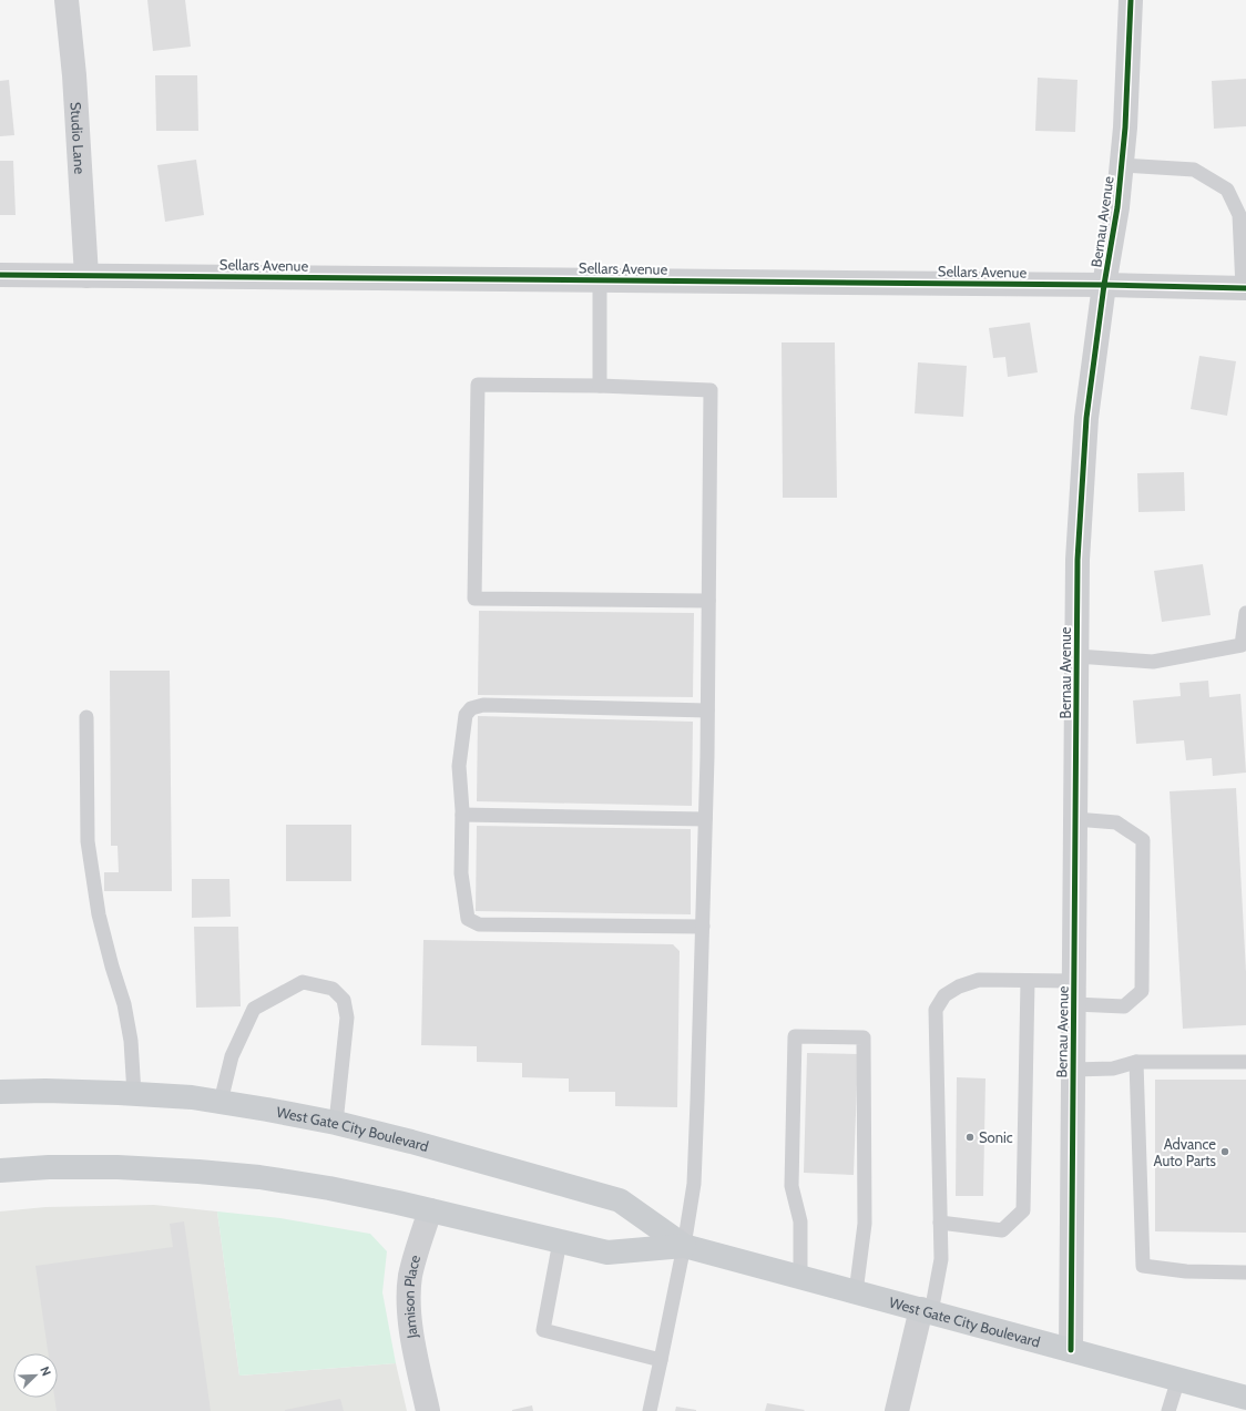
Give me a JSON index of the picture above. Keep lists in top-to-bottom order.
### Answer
{
  "streets": {
    "main road": ["West Gate City Boulevard"],
    "street": [
      "Studio Lane",
      "Bernau Avenue",
      "Sellars Avenue",
      "Jamison Place"
    ]
  },
  "crossings": [
    ["Studio Lane", "Sellars Avenue"],
    ["Bernau Avenue", "Sellars Avenue"],
    ["Bernau Avenue", "West Gate City Boulevard"],
    ["West Gate City Boulevard", "Jamison Place"]
  ],
  "places": ["Sonic", "Advance Auto Parts"],
  "north": "top right"
}
